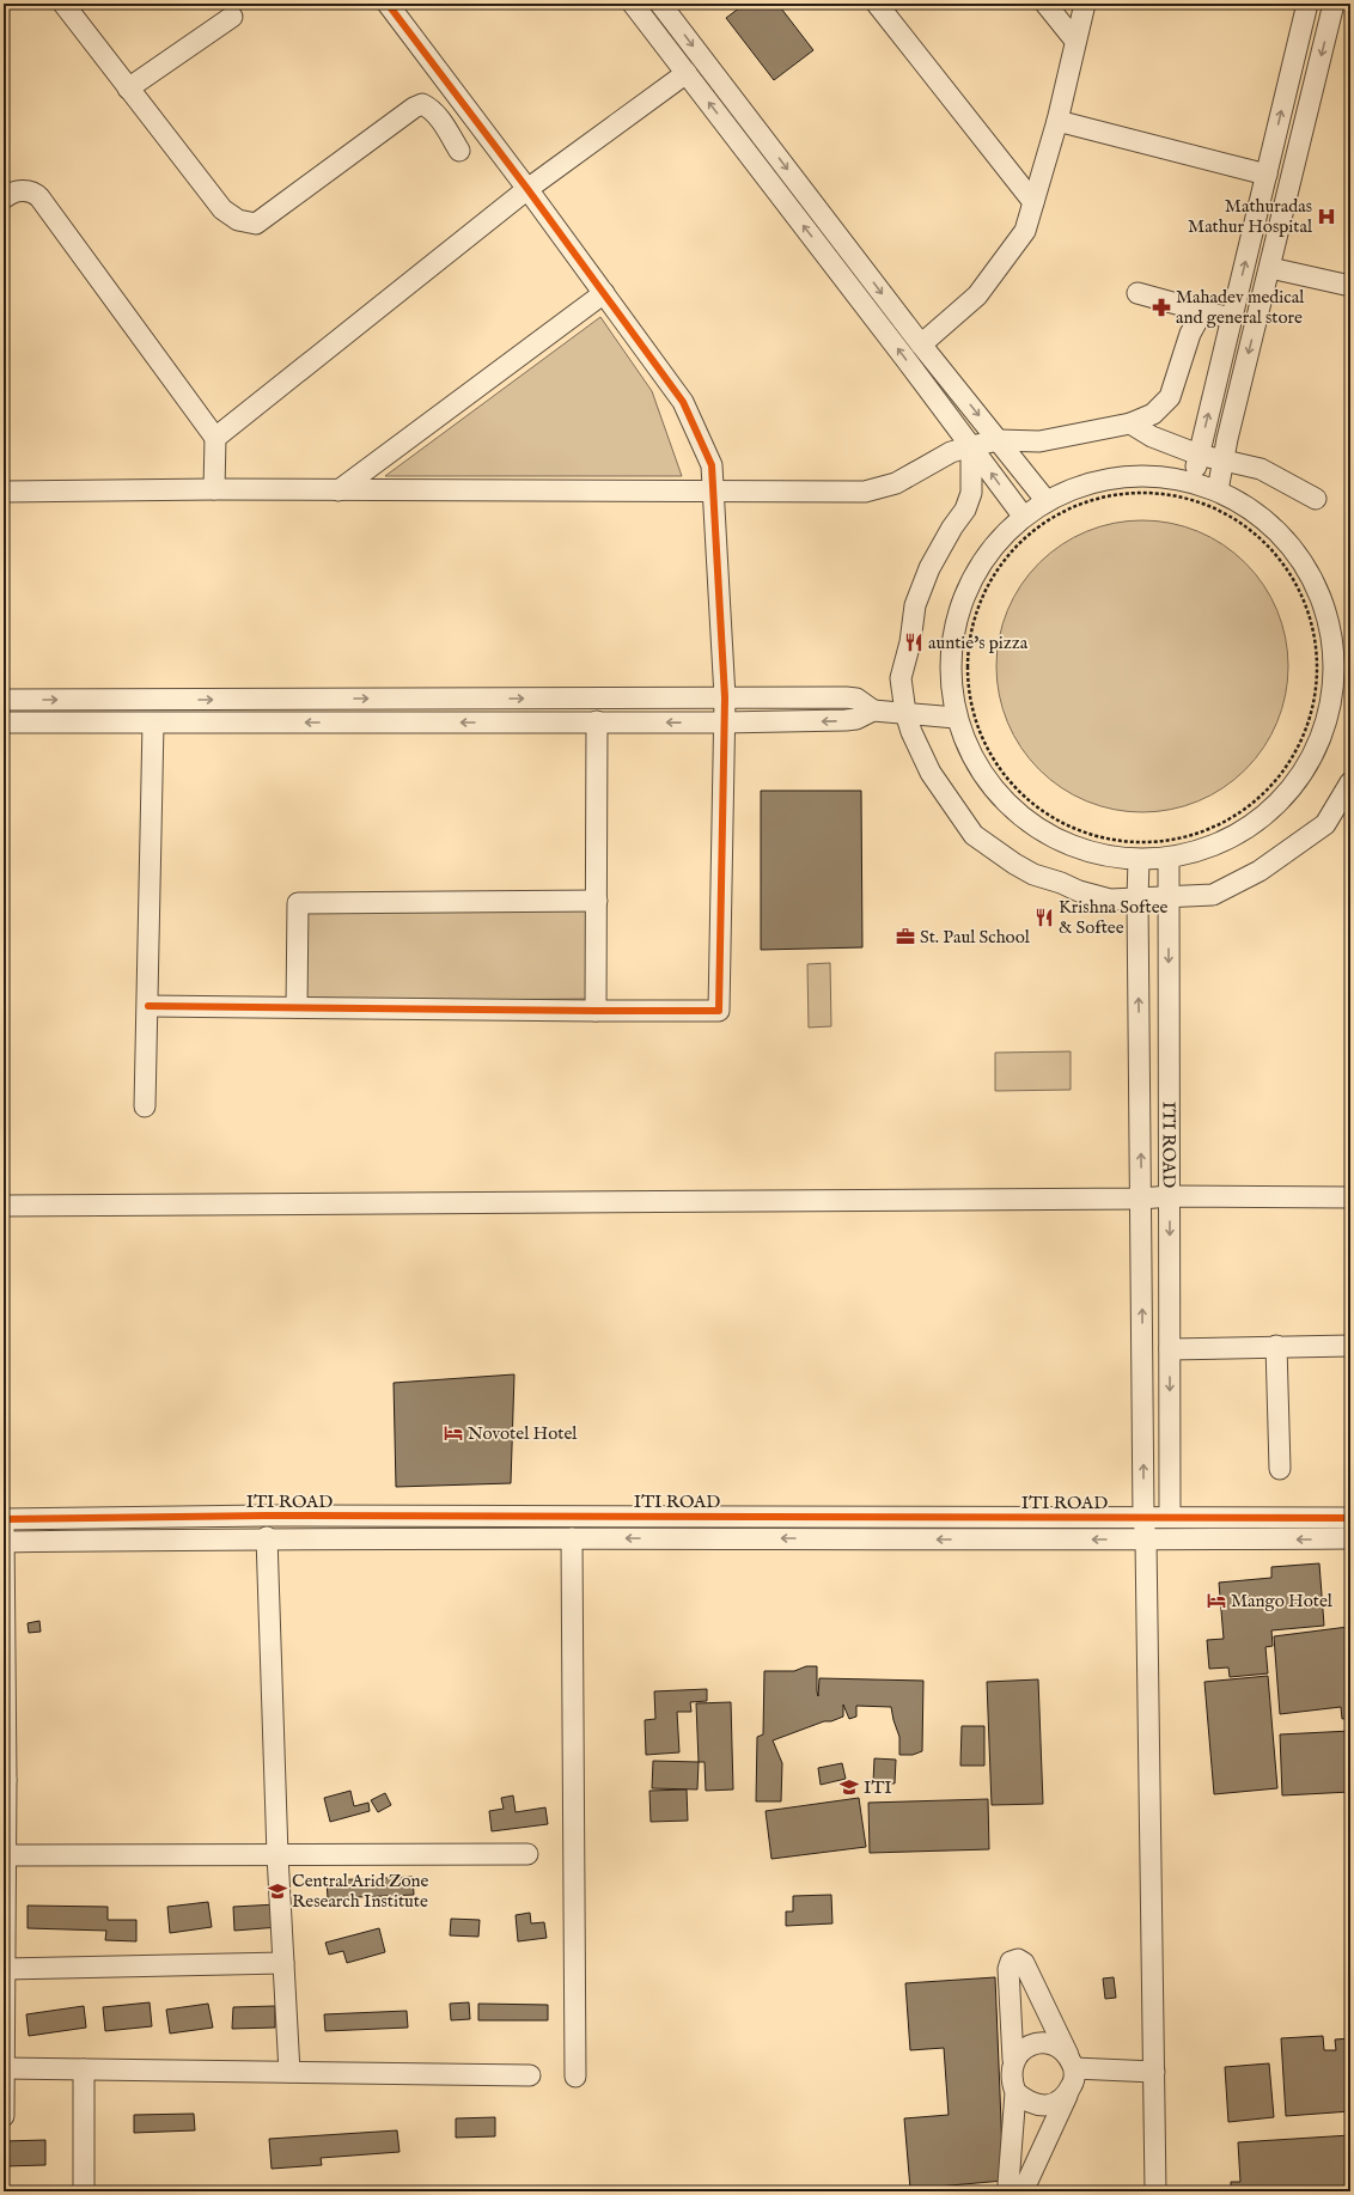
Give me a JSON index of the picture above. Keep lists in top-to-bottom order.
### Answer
{
  "streets": {
    "street": ["ITI ROAD"]
  },
  "places": {
    "hospital": ["Mathuradas Mathur Hospital"],
    "pharmacy": ["Mahadev medical and general store"],
    "restaurant": ["auntie's pizza", "Krishna Softee & Softee"],
    "office": ["St. Paul School"],
    "hotel": ["Novotel Hotel", "Mango Hotel"],
    "school or university": ["ITI", "Central Arid Zone Research Institute"]
  }
}
